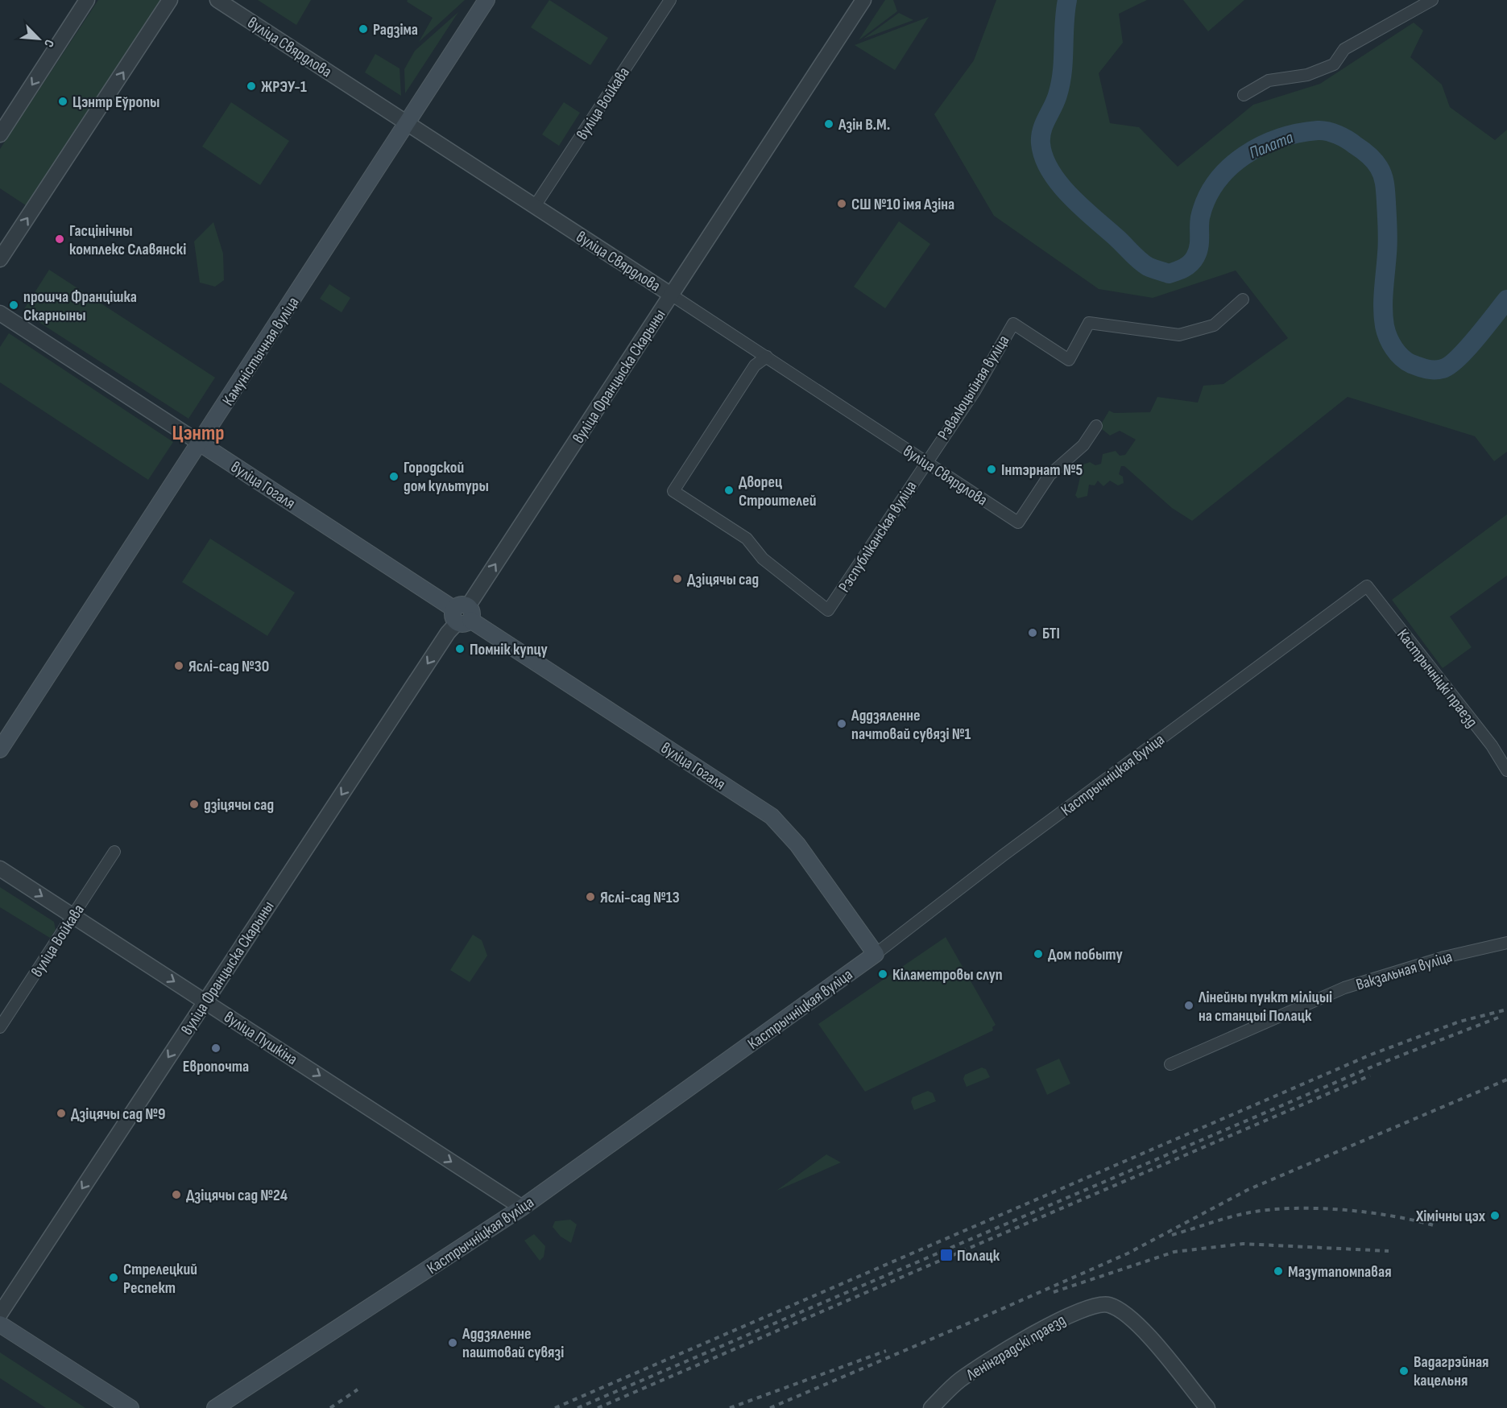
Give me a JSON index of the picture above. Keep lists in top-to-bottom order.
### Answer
{
  "streets": {
    "main road": ["Камуністычная вуліца", "вуліца Гогаля", "Кастрычніцкая вуліца"],
    "street": [
      "вуліца Свярдлова",
      "вуліца Войкава",
      "вуліца Францыска Скарыны",
      "Рэвалюцыйная вуліца",
      "Рэспубліканская вуліца",
      "Кастрычніцкі праезд",
      "Вакзальная вуліца",
      "вуліца Пушкіна",
      "Ленінградскі праезд"
    ]
  },
  "crossings": [
    ["вуліца Свярдлова", "вуліца Войкава"],
    ["вуліца Свярдлова", "Камуністычная вуліца"],
    ["вуліца Свярдлова", "вуліца Францыска Скарыны"],
    ["вуліца Свярдлова", "Рэвалюцыйная вуліца"],
    ["вуліца Свярдлова", "Рэспубліканская вуліца"],
    ["вуліца Войкава", "вуліца Пушкіна"],
    ["Камуністычная вуліца", "вуліца Гогаля"],
    ["вуліца Францыска Скарыны", "вуліца Гогаля"],
    ["вуліца Францыска Скарыны", "вуліца Пушкіна"],
    ["Рэвалюцыйная вуліца", "Рэспубліканская вуліца"],
    ["вуліца Гогаля", "Кастрычніцкая вуліца"],
    ["Кастрычніцкі праезд", "Кастрычніцкая вуліца"],
    ["Кастрычніцкая вуліца", "вуліца Пушкіна"]
  ],
  "one_way": ["вуліца Пушкіна"],
  "districts": ["Цэнтр"],
  "water": ["Палата"],
  "places": {
    "other": [
      "Радзіма",
      "ЖРЭУ-1",
      "Цэнтр Еўропы",
      "Азін В.М.",
      "СШ №10 імя Азіна",
      "Гасцінічны комплекс Славянскі",
      "прошча Францішка Скарныны",
      "Інтэрнат №5",
      "Городской дом культуры",
      "Дворец Строителей",
      "Дзіцячы сад",
      "БТІ",
      "Помнік купцу",
      "Яслі-сад №30",
      "Аддзяленне пачтовай сувязі №1",
      "дзіцячы сад",
      "Яслі-сад №13",
      "Дом побыту",
      "Кіламетровы слуп",
      "Лінейны пункт міліцыі на станцыі Полацк",
      "Европочта",
      "Дзіцячы сад №9",
      "Дзіцячы сад №24",
      "Хімічны цэх",
      "Мазутапомпавая",
      "Стрелецкий Респект",
      "Аддзяленне паштовай сувязі",
      "Вадагрэйная кацельня"
    ],
    "transit": ["Полацк"]
  },
  "north": "bottom right"
}
